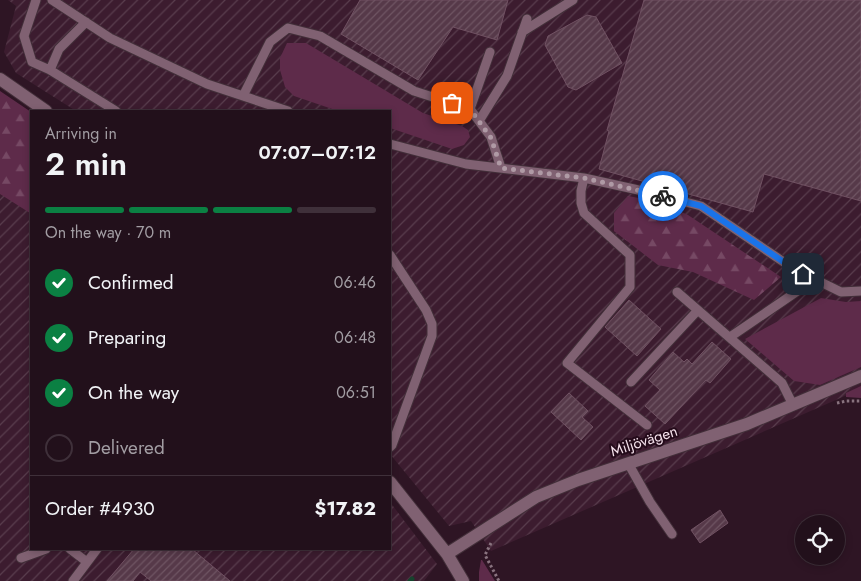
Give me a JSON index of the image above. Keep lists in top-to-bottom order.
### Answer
{
  "streets": {
    "street": ["Miljövägen"]
  },
  "page": {
    "heading": ["2 min", "Arriving in", "07:07–07:12"],
    "panel": ["Order #4930", "$17.82"],
    "bar": "On the way · 70 m",
    "list": [
      ["Confirmed", "06:46"],
      ["Preparing", "06:48"],
      ["On the way", "06:51"],
      "Delivered"
    ]
  }
}
